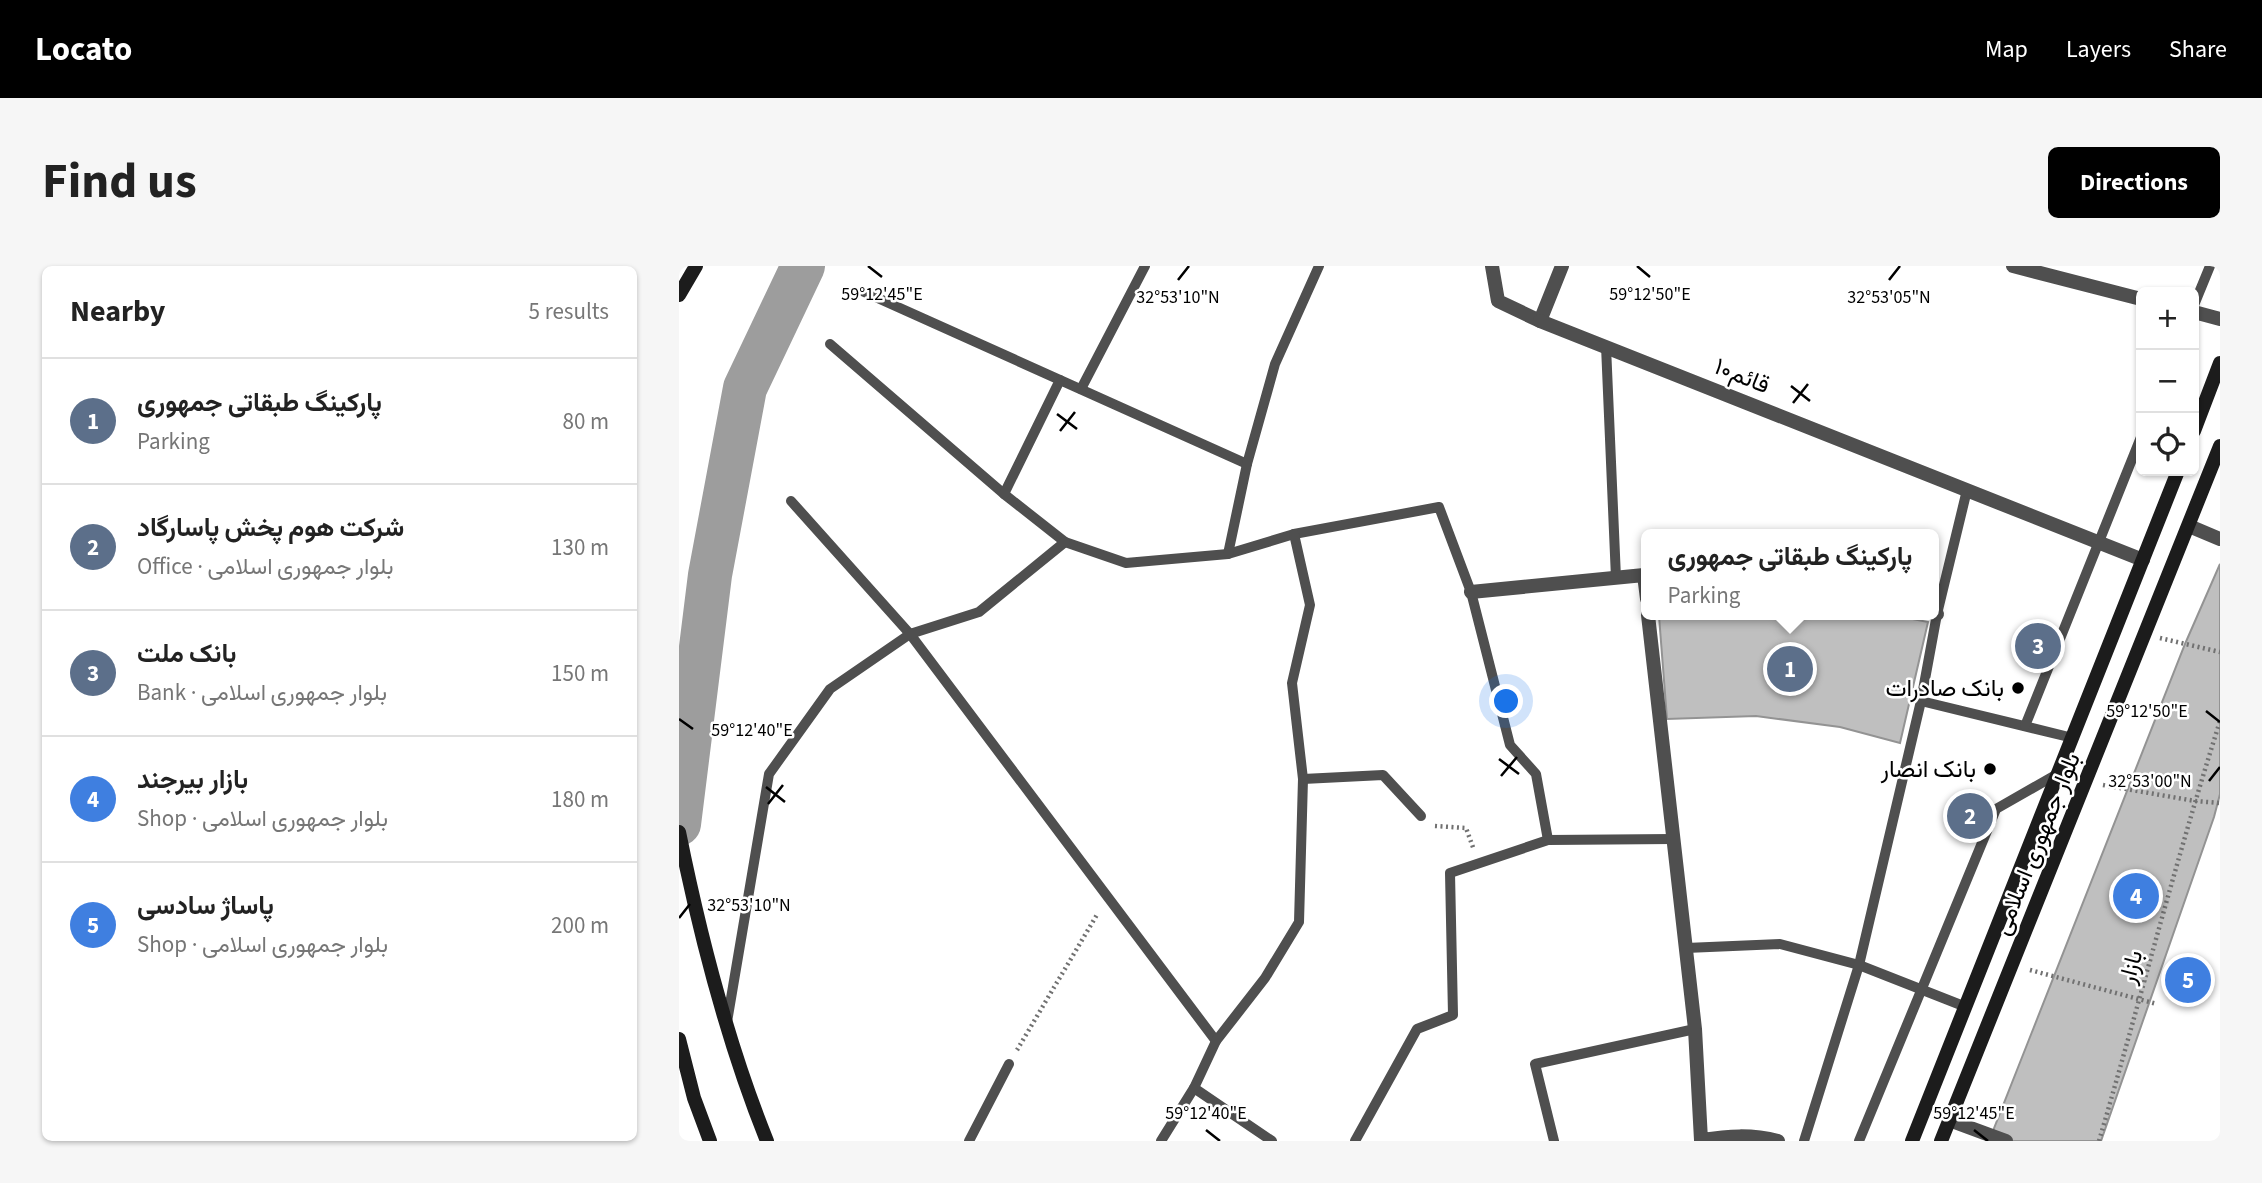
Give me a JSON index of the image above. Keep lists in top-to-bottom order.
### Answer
{
  "streets": {
    "main road": ["بلوار جمهوری اسلامی"],
    "street": ["قائم۱۰"],
    "path": ["بازار"]
  },
  "crossings": [
    ["قائم۱۰", "بلوار جمهوری اسلامی"]
  ],
  "places": ["بانک صادرات", "بانک انصار"],
  "page": {
    "header": "Locato",
    "nav": ["Map", "Layers", "Share"],
    "title": "Find us",
    "buttons": "Directions",
    "heading": ["Nearby", "5 results"],
    "map_buttons": ["+", "−"],
    "list": [
      {
        "mark": "1",
        "name": "پارکینگ طبقاتی جمهوری",
        "note": "Parking",
        "value": "80 m"
      },
      {
        "mark": "2",
        "name": "شرکت هوم پخش پاسارگاد",
        "note": "Office · بلوار جمهوری اسلامی",
        "value": "130 m"
      },
      {
        "mark": "3",
        "name": "بانک ملت",
        "note": "Bank · بلوار جمهوری اسلامی",
        "value": "150 m"
      },
      {
        "mark": "4",
        "name": "بازار بیرجند",
        "note": "Shop · بلوار جمهوری اسلامی",
        "value": "180 m"
      },
      {
        "mark": "5",
        "name": "پاساژ سادسی",
        "note": "Shop · بلوار جمهوری اسلامی",
        "value": "200 m"
      }
    ],
    "popup": ["پارکینگ طبقاتی جمهوری", "Parking"],
    "pins": [
      "3",
      "1",
      "2",
      "4",
      "5"
    ]
  },
  "coordinates": [
    "59°12'45\"E",
    "59°12'50\"E",
    "32°53'10\"N",
    "32°53'05\"N",
    "59°12'40\"E",
    "32°53'00\"N"
  ]
}
